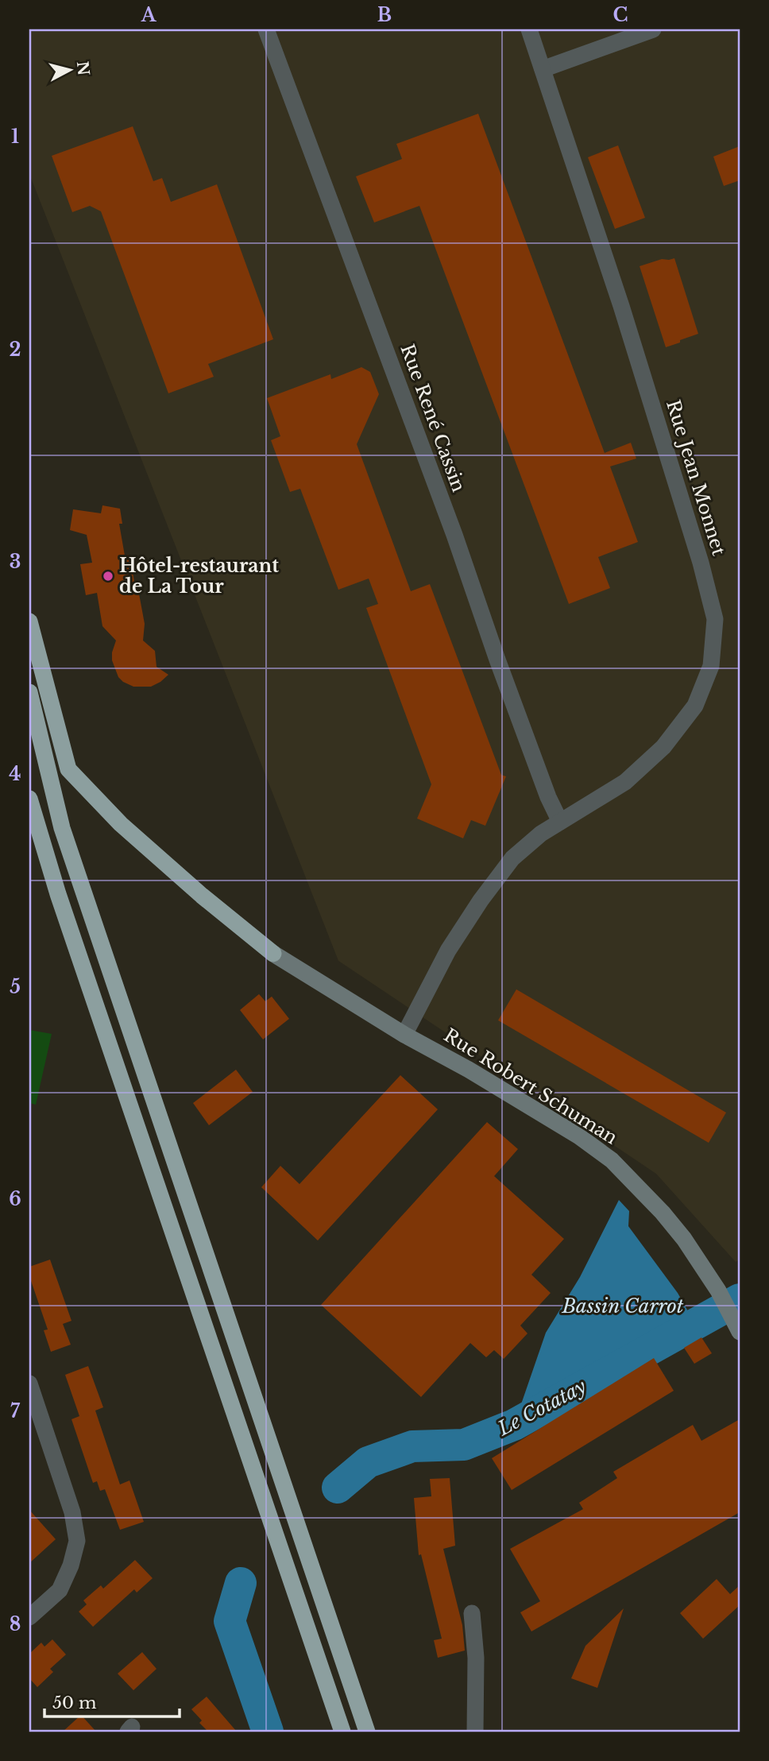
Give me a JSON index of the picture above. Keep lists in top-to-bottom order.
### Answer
{
  "streets": {
    "main road": ["Rue Robert Schuman"],
    "street": ["Rue René Cassin", "Rue Jean Monnet"]
  },
  "crossings": [
    ["Rue René Cassin", "Rue Jean Monnet"],
    ["Rue Jean Monnet", "Rue Robert Schuman"]
  ],
  "water": ["Bassin Carrot", "Le Cotatay"],
  "places": ["Hôtel-restaurant de La Tour"],
  "scale_bar": "50 m",
  "north": "right",
  "grid": {
    "columns": ["A", "B", "C"],
    "rows": [
      "1",
      "2",
      "3",
      "4",
      "5",
      "6",
      "7",
      "8"
    ]
  }
}
